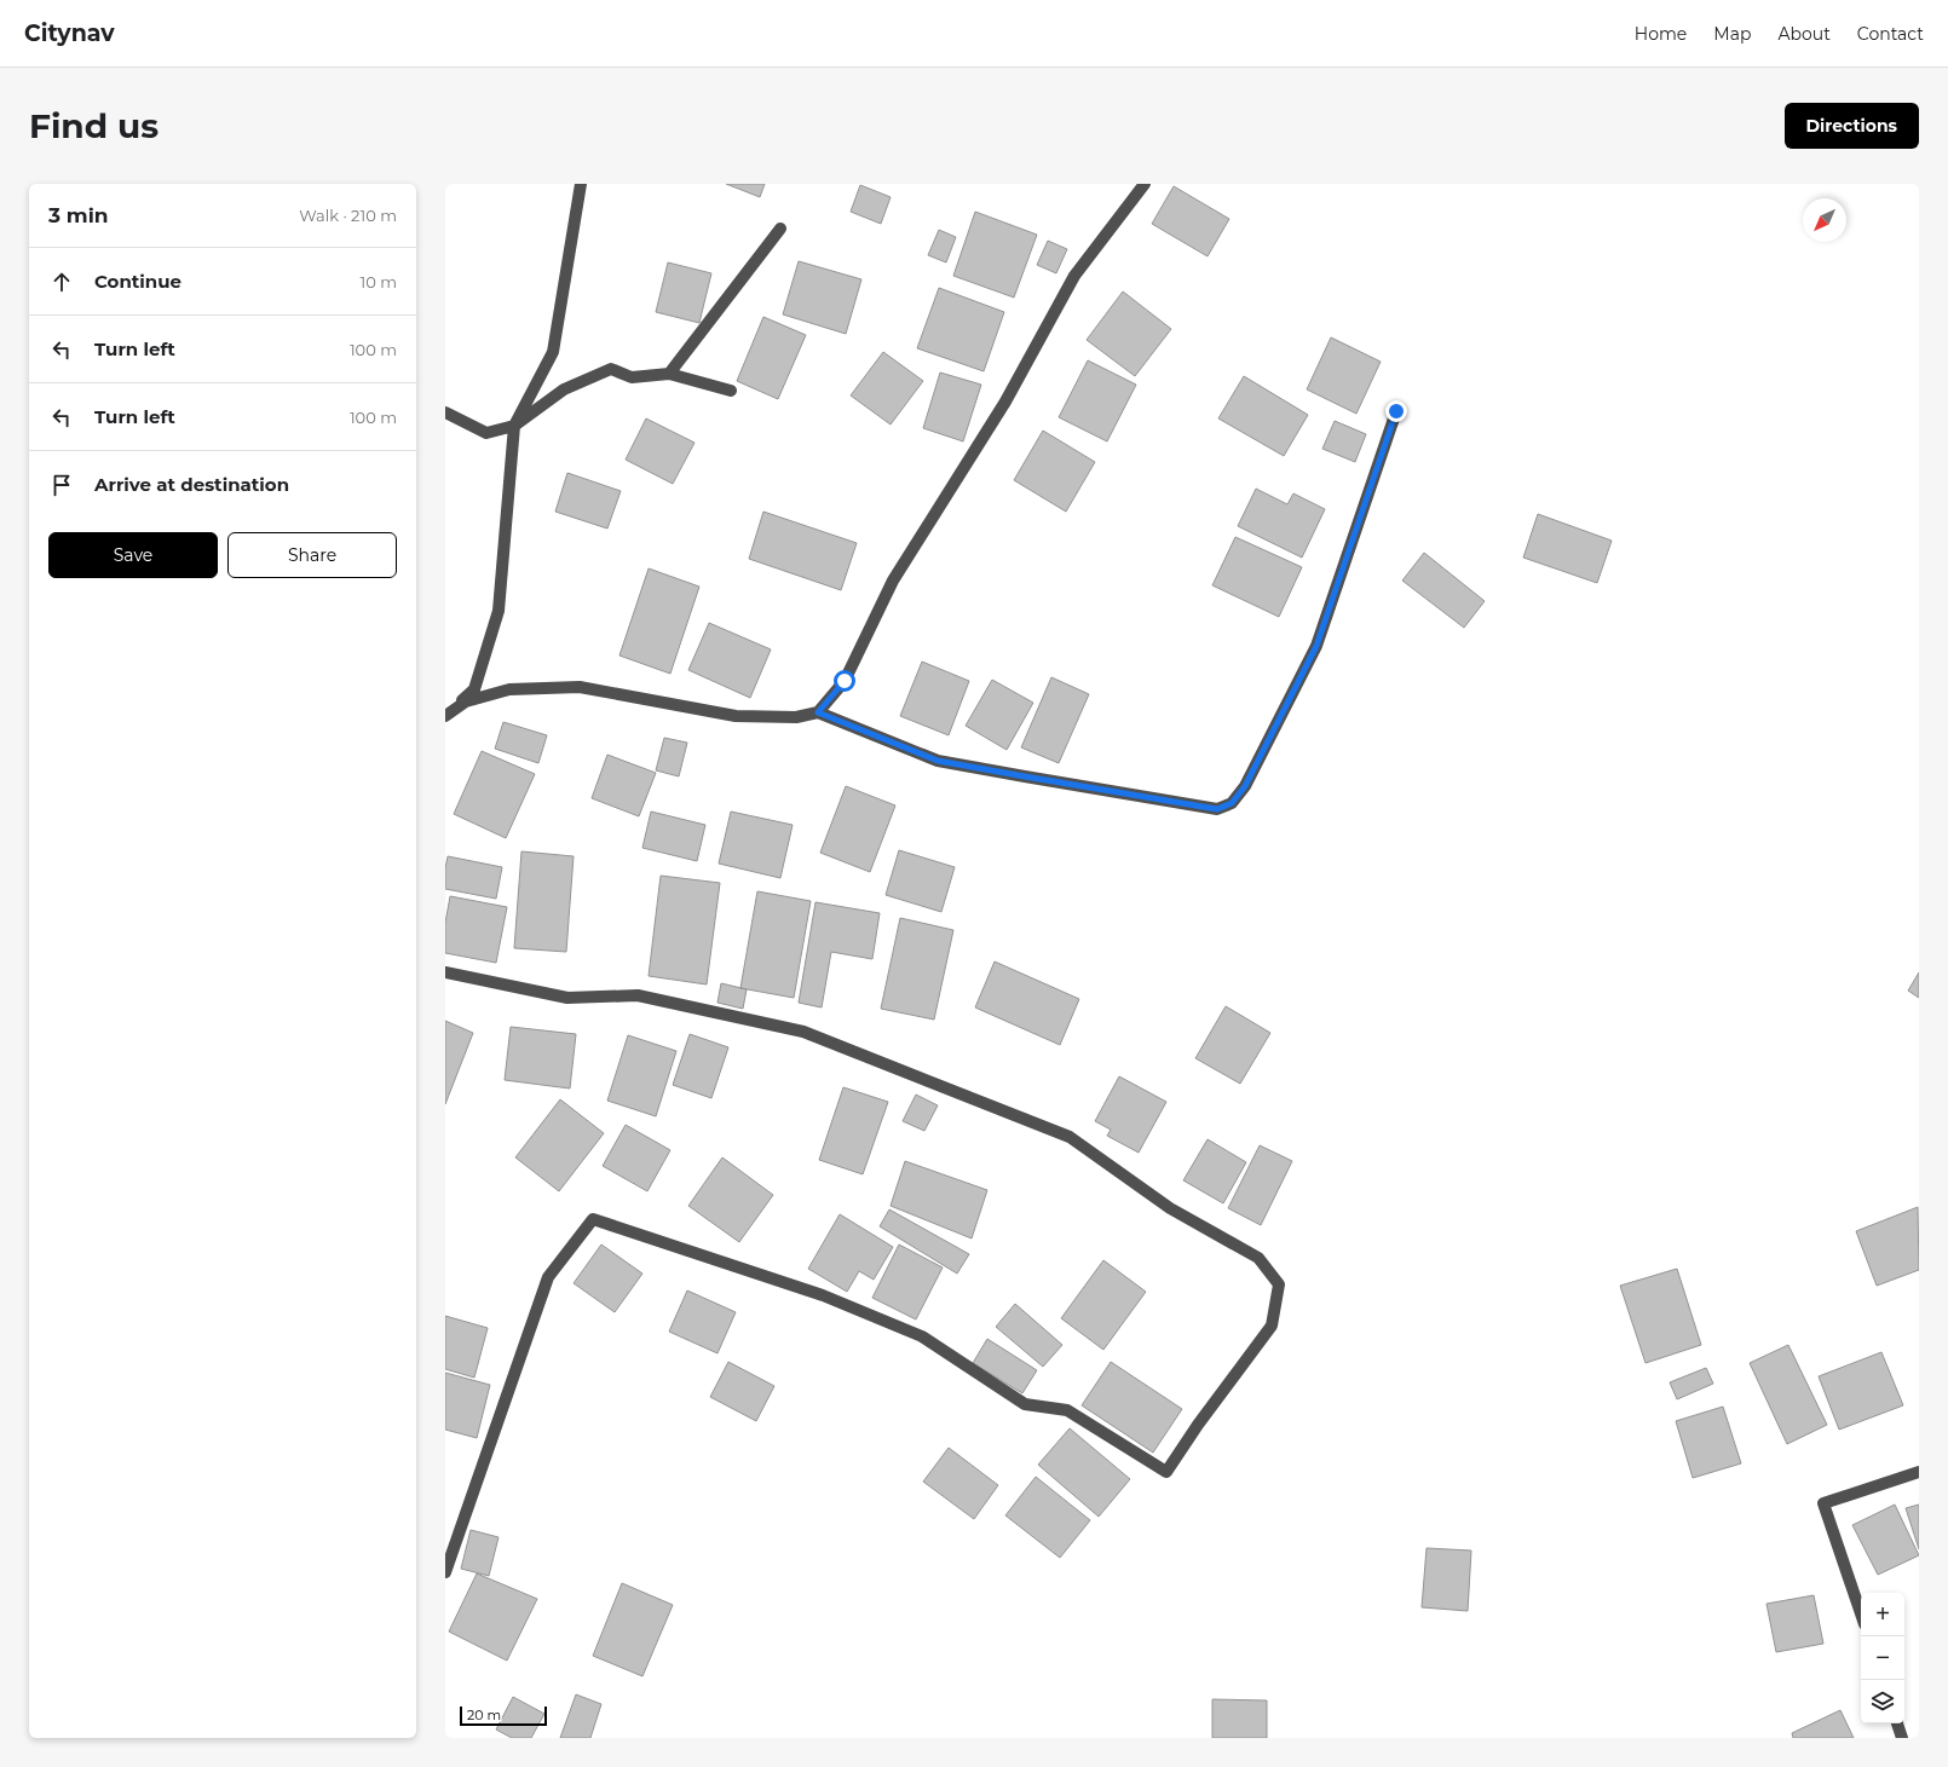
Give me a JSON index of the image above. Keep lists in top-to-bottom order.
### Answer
{
  "scale_bar": "20 m",
  "north": "bottom left",
  "page": {
    "header": "Citynav",
    "nav": [
      "Home",
      "Map",
      "About",
      "Contact"
    ],
    "buttons": [
      "Directions",
      ["Save", "Share"]
    ],
    "title": "Find us",
    "heading": ["3 min", "Walk · 210 m"],
    "list": [
      ["Continue", "10 m"],
      ["Turn left", "100 m"],
      ["Turn left", "100 m"],
      "Arrive at destination"
    ],
    "map_buttons": ["+", "−"],
    "scale": "20 m"
  }
}
